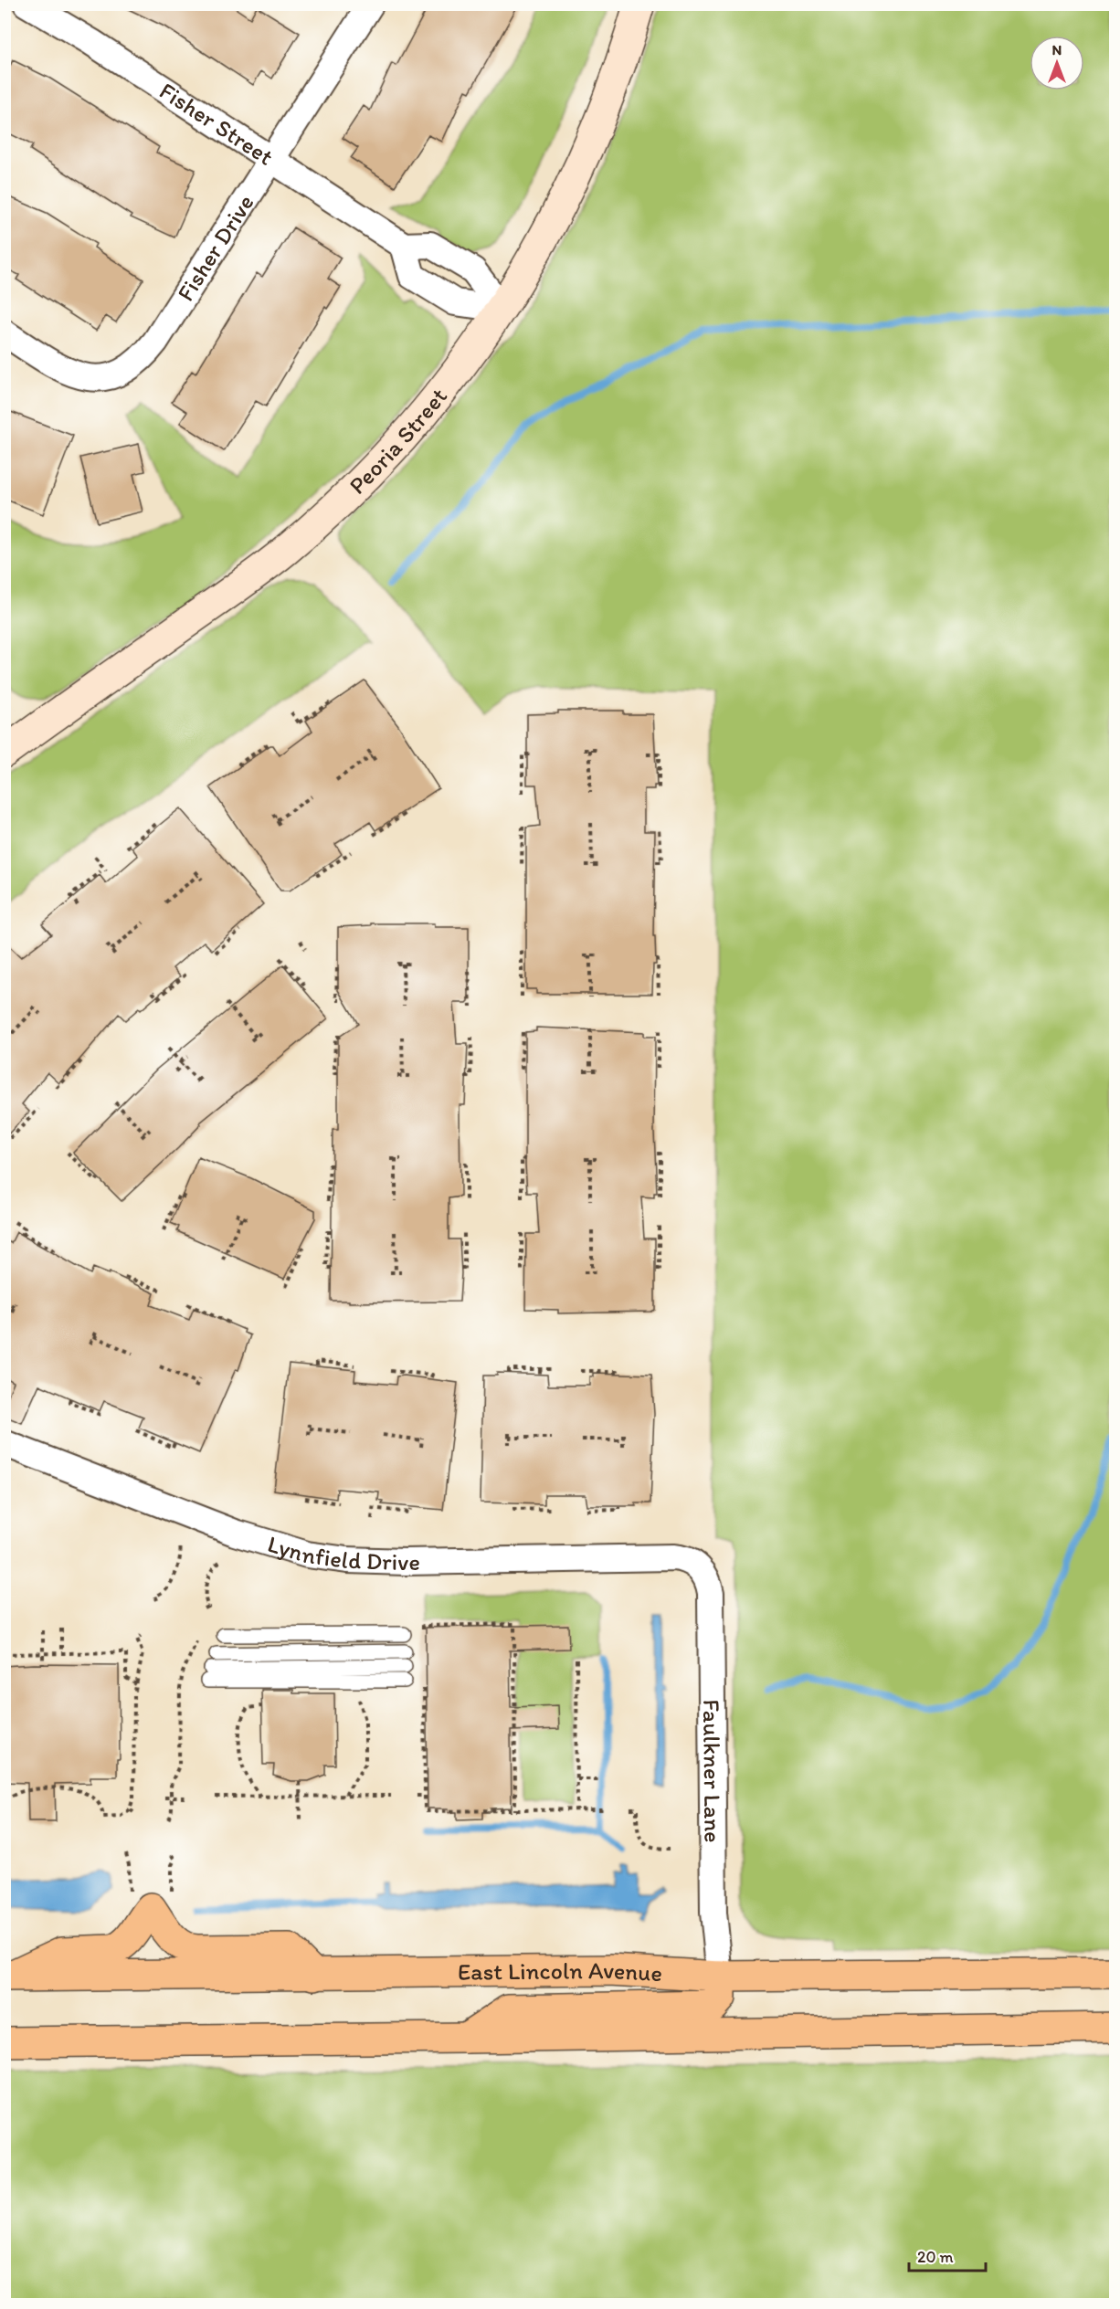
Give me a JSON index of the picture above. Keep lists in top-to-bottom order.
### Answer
{
  "streets": {
    "main road": ["Peoria Street", "East Lincoln Avenue"],
    "street": [
      "Fisher Street",
      "Fisher Drive",
      "Lynnfield Drive",
      "Faulkner Lane"
    ]
  },
  "crossings": [
    ["Fisher Street", "Fisher Drive"],
    ["Lynnfield Drive", "Faulkner Lane"],
    ["Faulkner Lane", "East Lincoln Avenue"]
  ],
  "scale_bar": "20 m",
  "north": "top"
}
